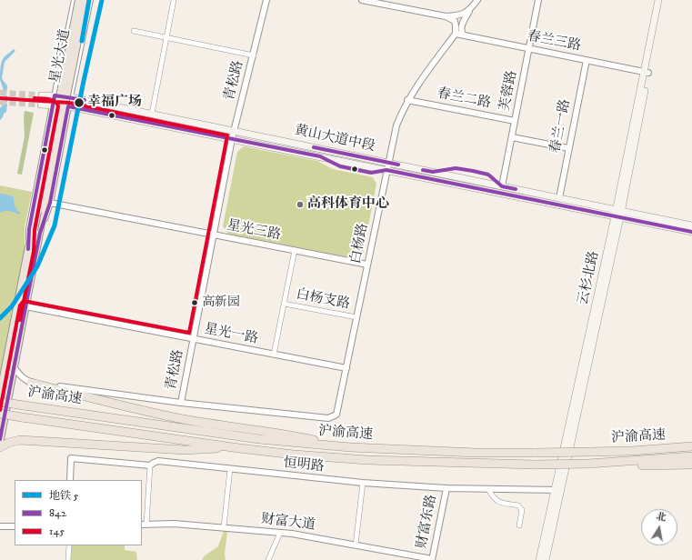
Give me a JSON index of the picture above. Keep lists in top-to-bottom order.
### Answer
{
  "streets": {
    "highway": ["沪渝高速"],
    "main road": ["星光大道", "黄山大道中段", "云杉北路"],
    "street": [
      "春兰三路",
      "青松路",
      "芙蓉路",
      "春兰二路",
      "春兰一路",
      "星光三路",
      "白杨路",
      "白杨支路",
      "星光一路",
      "恒明路",
      "财富东路",
      "财富大道"
    ]
  },
  "crossings": [
    ["春兰三路", "芙蓉路"],
    ["春兰三路", "春兰一路"],
    ["春兰三路", "白杨路"],
    ["春兰三路", "云杉北路"],
    ["星光大道", "星光一路"],
    ["青松路", "黄山大道中段"],
    ["青松路", "星光三路"],
    ["青松路", "白杨路"],
    ["青松路", "星光一路"],
    ["芙蓉路", "春兰二路"],
    ["芙蓉路", "黄山大道中段"],
    ["春兰二路", "白杨路"],
    ["春兰一路", "黄山大道中段"],
    ["黄山大道中段", "白杨路"],
    ["黄山大道中段", "云杉北路"],
    ["星光三路", "白杨路"],
    ["白杨路", "白杨支路"],
    ["白杨路", "星光一路"],
    ["云杉北路", "恒明路"],
    ["恒明路", "财富东路"],
    ["财富东路", "财富大道"]
  ],
  "places": ["幸福广场", "高科体育中心", "高新园"],
  "lines": ["metro line 5", "transit line 842", "transit line 145"],
  "legend": ["地铁 5", "842", "145"],
  "north": "top"
}
